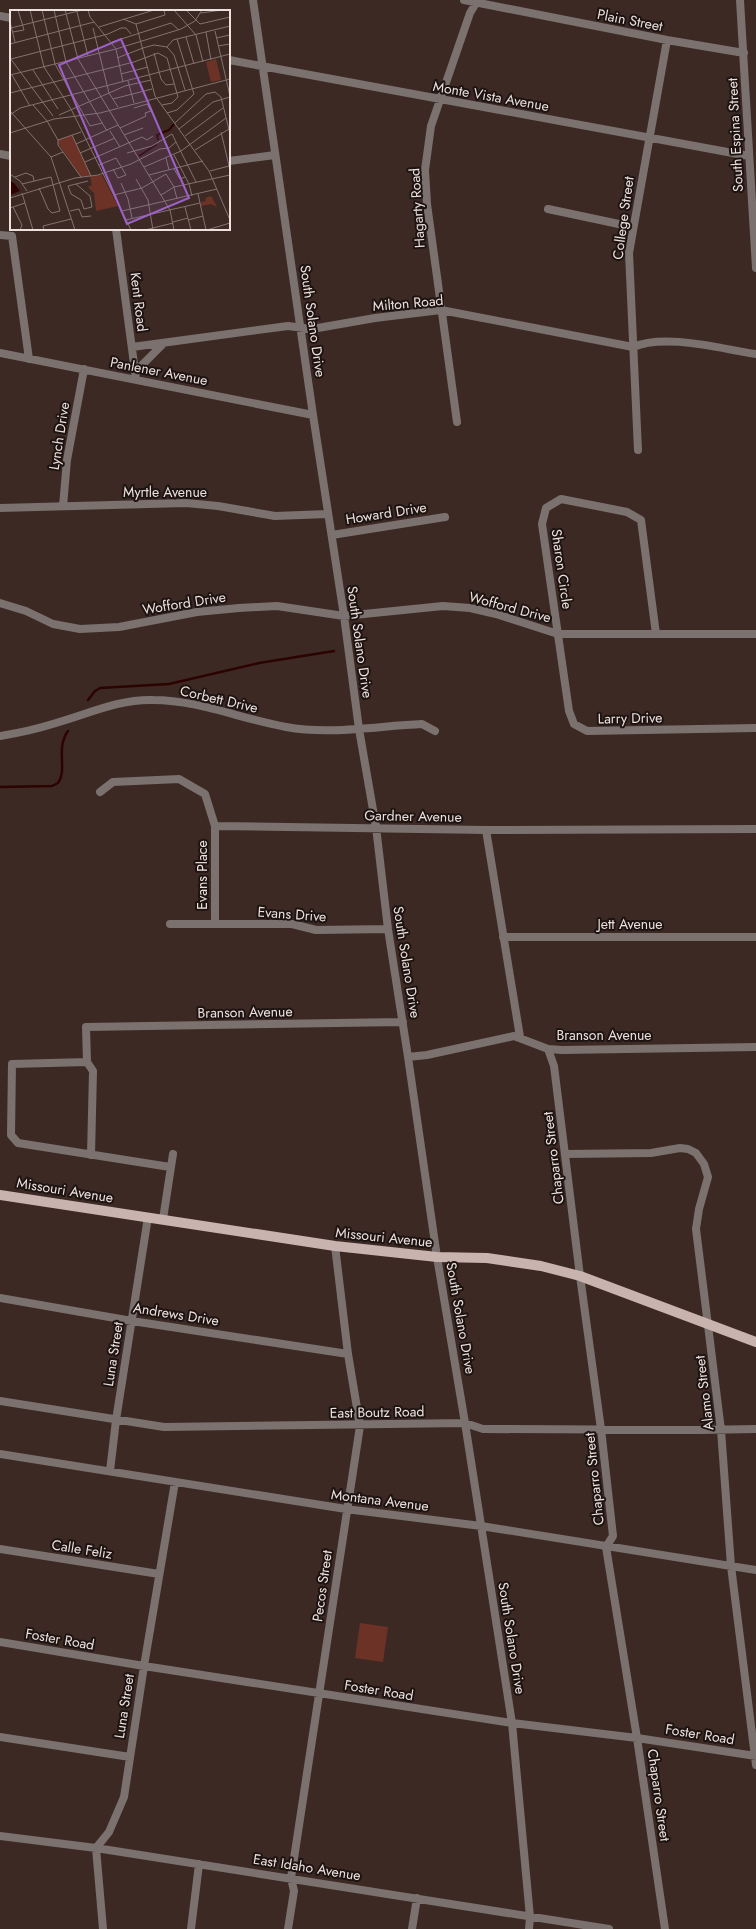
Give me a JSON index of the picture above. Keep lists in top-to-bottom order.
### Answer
{
  "streets": {
    "main road": ["Missouri Avenue"],
    "street": [
      "Plain Street",
      "Monte Vista Avenue",
      "South Espina Street",
      "Hagarty Road",
      "College Street",
      "Kent Road",
      "Milton Road",
      "South Solano Drive",
      "Panlener Avenue",
      "Lynch Drive",
      "Myrtle Avenue",
      "Howard Drive",
      "Sharon Circle",
      "Wofford Drive",
      "Corbett Drive",
      "Larry Drive",
      "Gardner Avenue",
      "Evans Place",
      "Evans Drive",
      "Jett Avenue",
      "Branson Avenue",
      "Chaparro Street",
      "Andrews Drive",
      "Luna Street",
      "Alamo Street",
      "East Boutz Road",
      "Montana Avenue",
      "Calle Feliz",
      "Pecos Street",
      "Foster Road",
      "East Idaho Avenue"
    ]
  },
  "crossings": [
    ["Plain Street", "South Espina Street"],
    ["Plain Street", "Hagarty Road"],
    ["Plain Street", "College Street"],
    ["Monte Vista Avenue", "South Espina Street"],
    ["Monte Vista Avenue", "Hagarty Road"],
    ["Monte Vista Avenue", "College Street"],
    ["Monte Vista Avenue", "South Solano Drive"],
    ["Hagarty Road", "Milton Road"],
    ["College Street", "Milton Road"],
    ["Kent Road", "Milton Road"],
    ["Kent Road", "Panlener Avenue"],
    ["Milton Road", "South Solano Drive"],
    ["South Solano Drive", "Panlener Avenue"],
    ["South Solano Drive", "Myrtle Avenue"],
    ["South Solano Drive", "Howard Drive"],
    ["South Solano Drive", "Wofford Drive"],
    ["South Solano Drive", "Corbett Drive"],
    ["South Solano Drive", "Gardner Avenue"],
    ["South Solano Drive", "Evans Drive"],
    ["South Solano Drive", "Branson Avenue"],
    ["South Solano Drive", "Missouri Avenue"],
    ["South Solano Drive", "East Boutz Road"],
    ["South Solano Drive", "Montana Avenue"],
    ["South Solano Drive", "Foster Road"],
    ["South Solano Drive", "East Idaho Avenue"],
    ["Panlener Avenue", "Lynch Drive"],
    ["Lynch Drive", "Myrtle Avenue"],
    ["Sharon Circle", "Wofford Drive"],
    ["Sharon Circle", "Larry Drive"],
    ["Wofford Drive", "Larry Drive"],
    ["Gardner Avenue", "Evans Place"],
    ["Evans Place", "Evans Drive"],
    ["Branson Avenue", "Chaparro Street"],
    ["Chaparro Street", "Missouri Avenue"],
    ["Chaparro Street", "Alamo Street"],
    ["Chaparro Street", "East Boutz Road"],
    ["Chaparro Street", "Montana Avenue"],
    ["Chaparro Street", "Foster Road"],
    ["Missouri Avenue", "Luna Street"],
    ["Missouri Avenue", "Alamo Street"],
    ["Missouri Avenue", "Pecos Street"],
    ["Andrews Drive", "Luna Street"],
    ["Andrews Drive", "Pecos Street"],
    ["Luna Street", "East Boutz Road"],
    ["Luna Street", "Montana Avenue"],
    ["Luna Street", "Calle Feliz"],
    ["Luna Street", "Foster Road"],
    ["Luna Street", "East Idaho Avenue"],
    ["Alamo Street", "East Boutz Road"],
    ["Alamo Street", "Montana Avenue"],
    ["Alamo Street", "Foster Road"],
    ["East Boutz Road", "Pecos Street"],
    ["Montana Avenue", "Pecos Street"],
    ["Pecos Street", "Foster Road"],
    ["Pecos Street", "East Idaho Avenue"]
  ]
}
